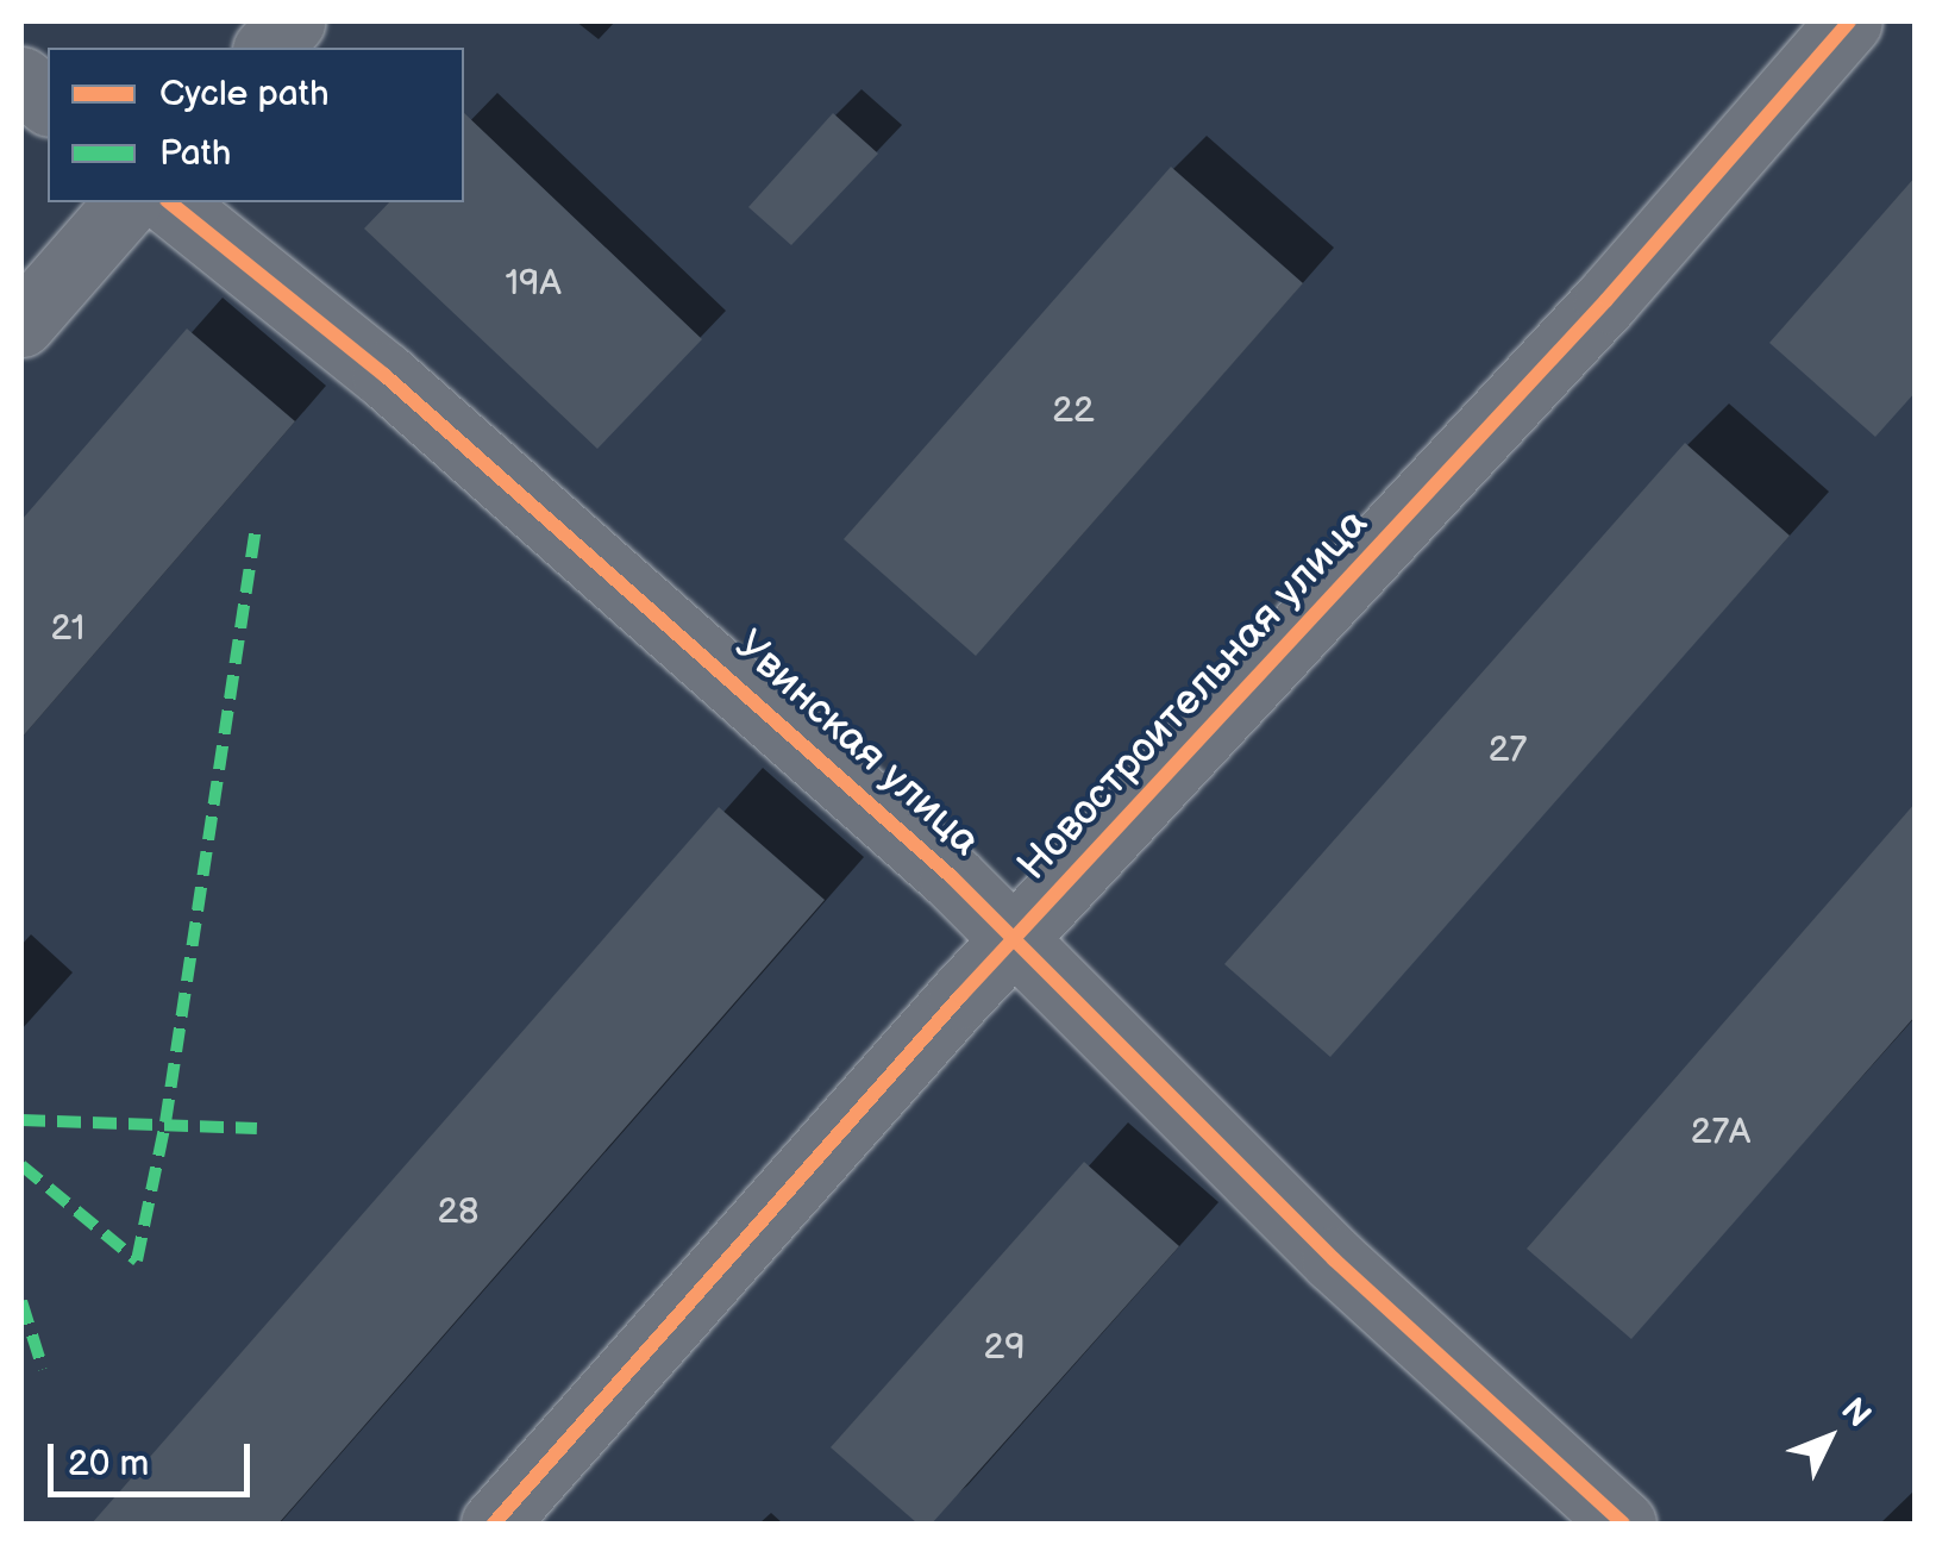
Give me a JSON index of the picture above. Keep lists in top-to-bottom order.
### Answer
{
  "streets": {
    "street": ["Новостроительная улица", "Увинская улица"]
  },
  "crossings": [
    ["Новостроительная улица", "Увинская улица"]
  ],
  "house_numbers": [
    "19А",
    "22",
    "21",
    "27",
    "27А",
    "28",
    "29"
  ],
  "legend": ["Cycle path", "Path"],
  "scale_bar": "20 m",
  "north": "top right"
}
